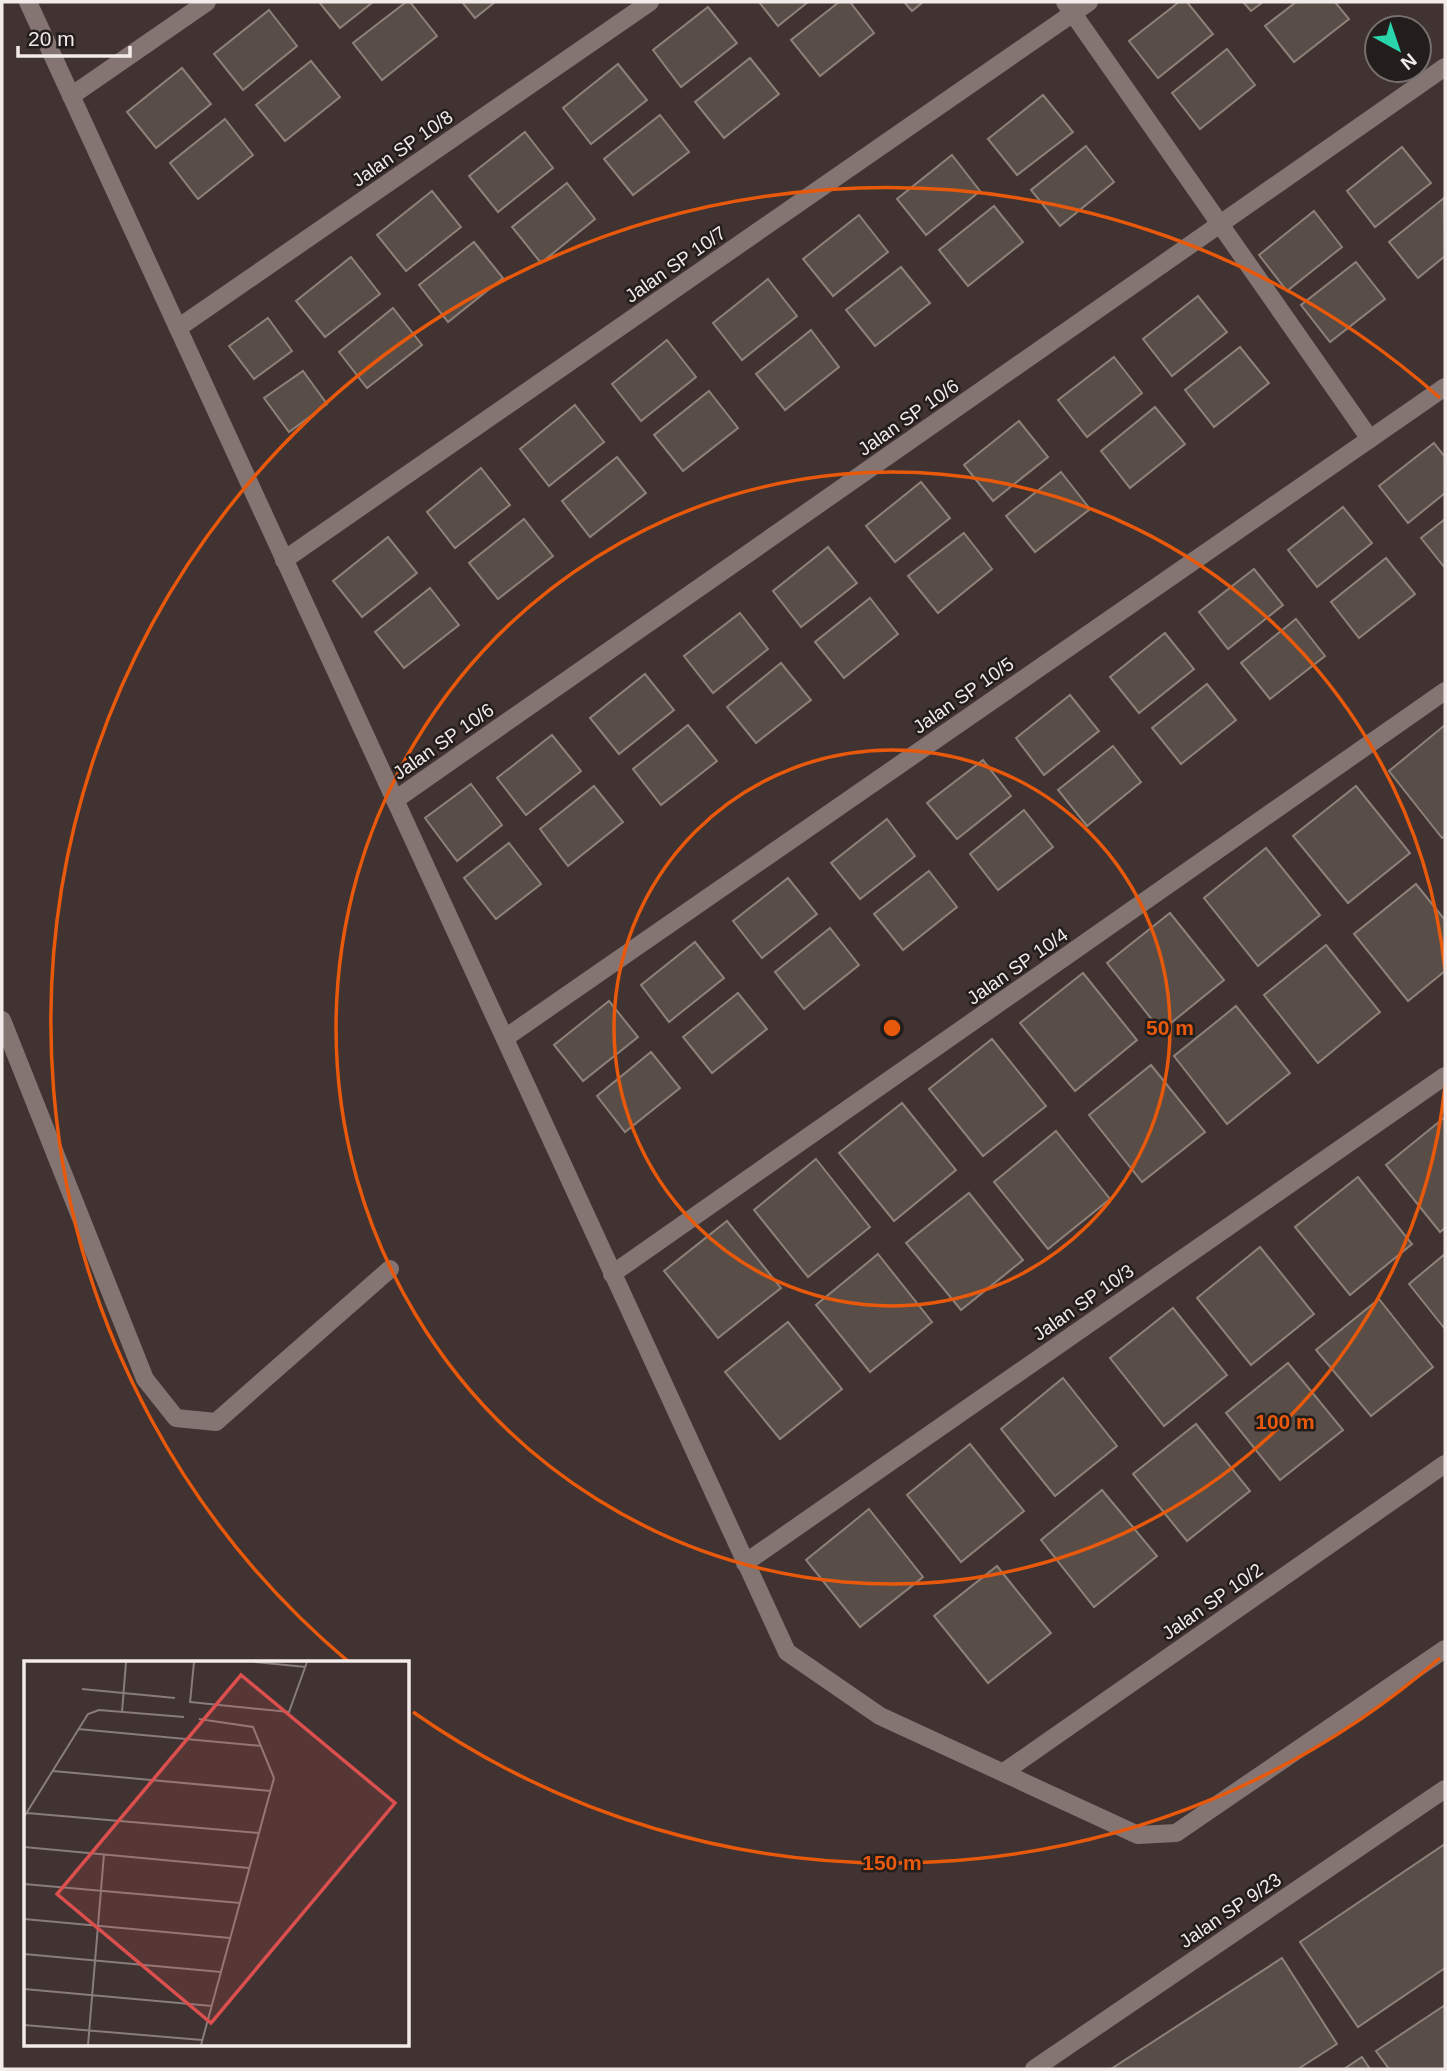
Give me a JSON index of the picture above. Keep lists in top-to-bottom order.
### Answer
{
  "streets": {
    "street": [
      "Jalan SP 10/8",
      "Jalan SP 10/7",
      "Jalan SP 10/6",
      "Jalan SP 10/5",
      "Jalan SP 10/4",
      "Jalan SP 10/3",
      "Jalan SP 10/2",
      "Jalan SP 9/23"
    ]
  },
  "scale_bar": "20 m",
  "north": "bottom right",
  "rings": ["50 m", "100 m", "150 m"]
}
